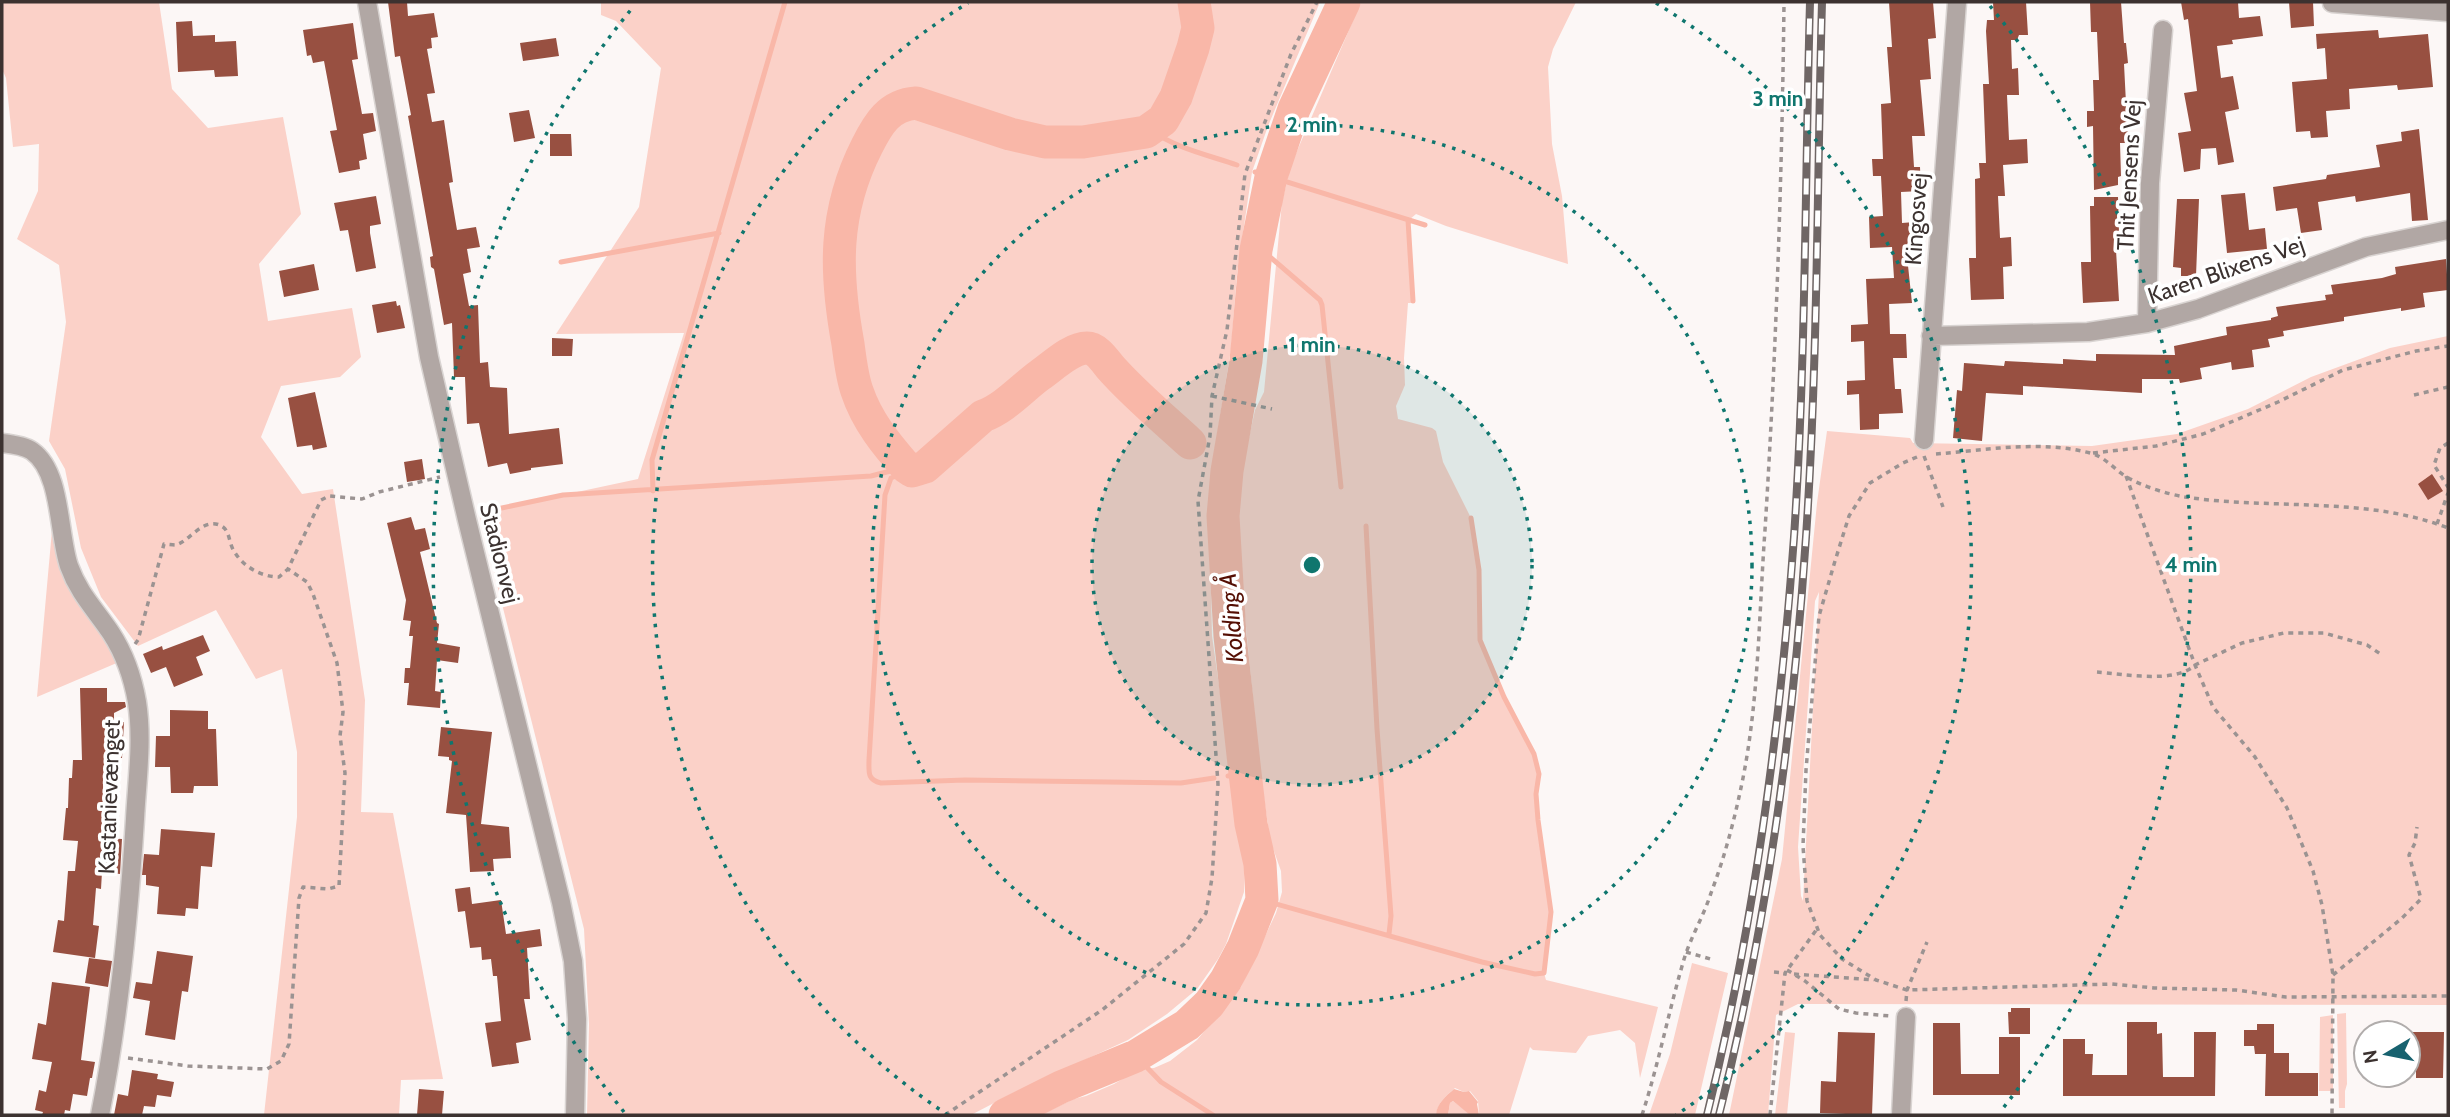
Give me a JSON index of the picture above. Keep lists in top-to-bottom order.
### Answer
{
  "streets": {
    "street": [
      "Thit Jensens Vej",
      "Kingosvej",
      "Karen Blixens Vej",
      "Stadionvej",
      "Kastanievænget"
    ]
  },
  "crossings": [
    ["Thit Jensens Vej", "Karen Blixens Vej"],
    ["Kingosvej", "Karen Blixens Vej"]
  ],
  "water": ["Kolding Å"],
  "north": "left",
  "rings": [
    "3 min",
    "2 min",
    "1 min",
    "4 min"
  ]
}
